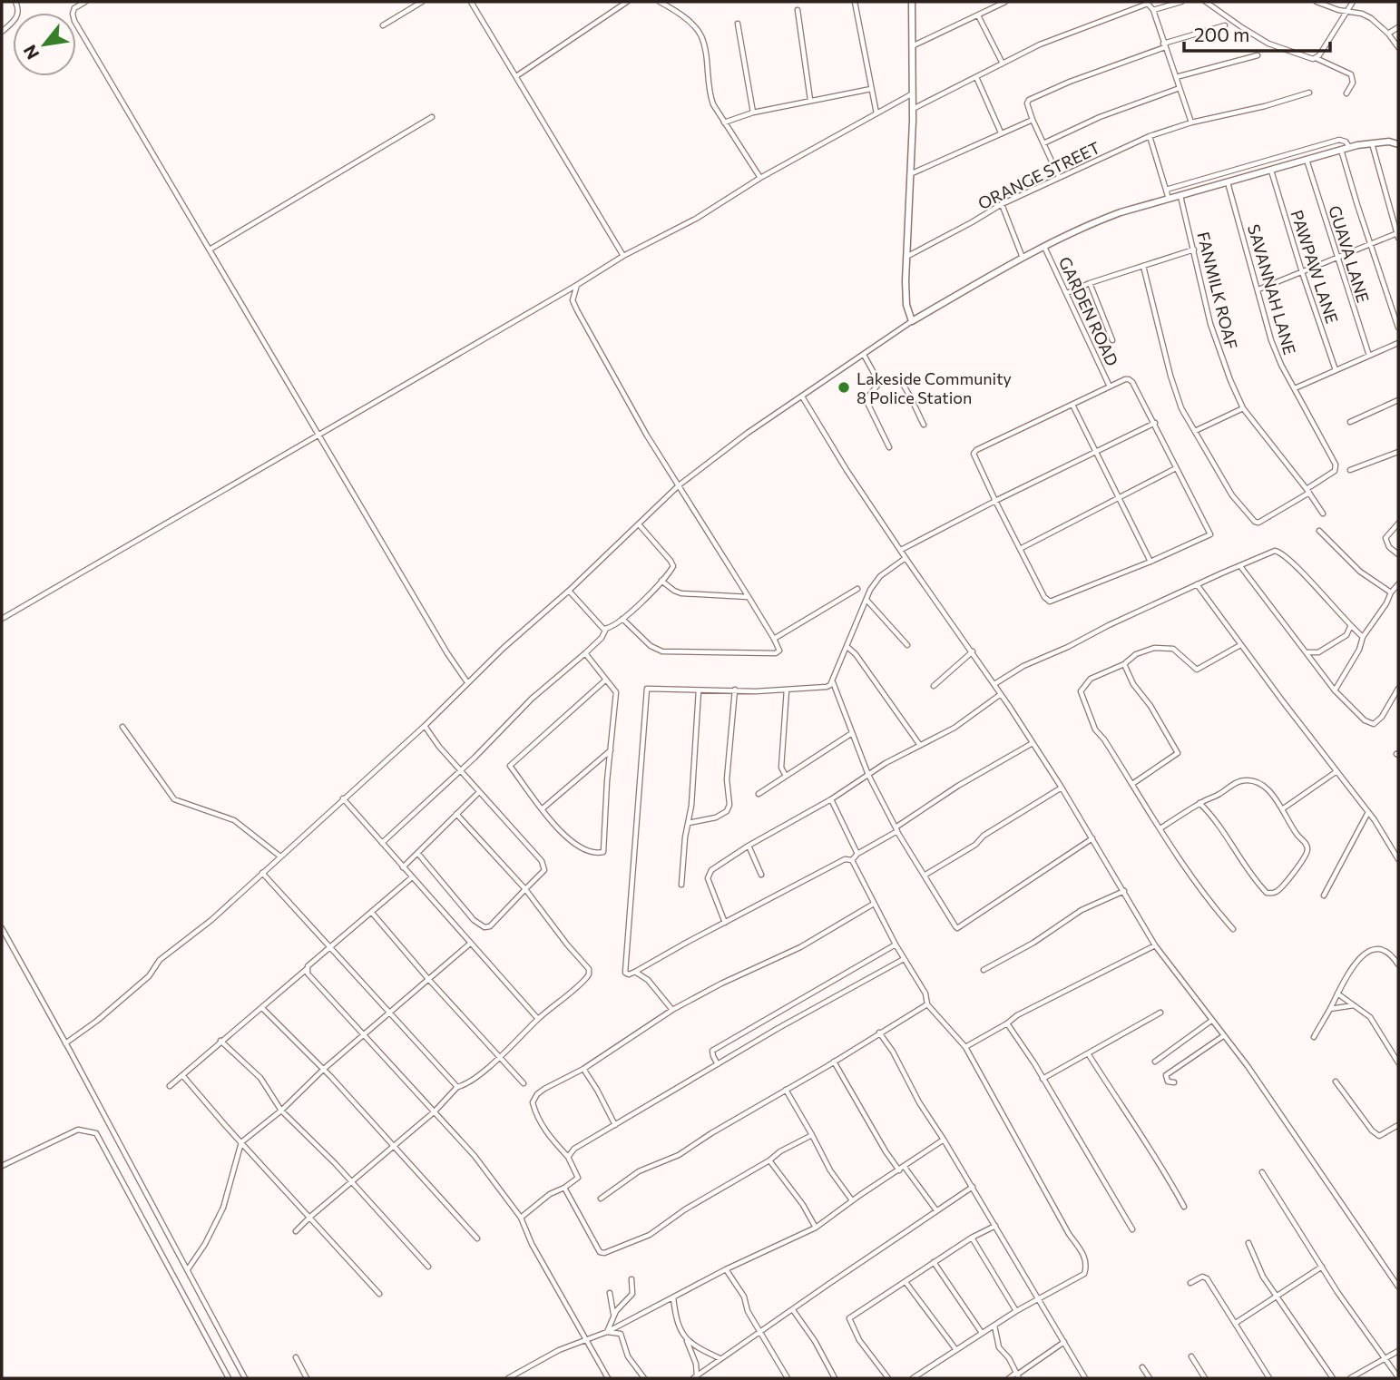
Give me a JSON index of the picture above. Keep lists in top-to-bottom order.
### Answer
{
  "streets": {
    "street": [
      "ORANGE STREET",
      "GUAVA LANE",
      "PAWPAW LANE",
      "SAVANNAH LANE",
      "FANMILK ROAF",
      "GARDEN ROAD"
    ]
  },
  "crossings": [
    ["SAVANNAH LANE", "FANMILK ROAF"]
  ],
  "places": ["Lakeside Community 8 Police Station"],
  "scale_bar": "200 m",
  "north": "bottom left"
}
